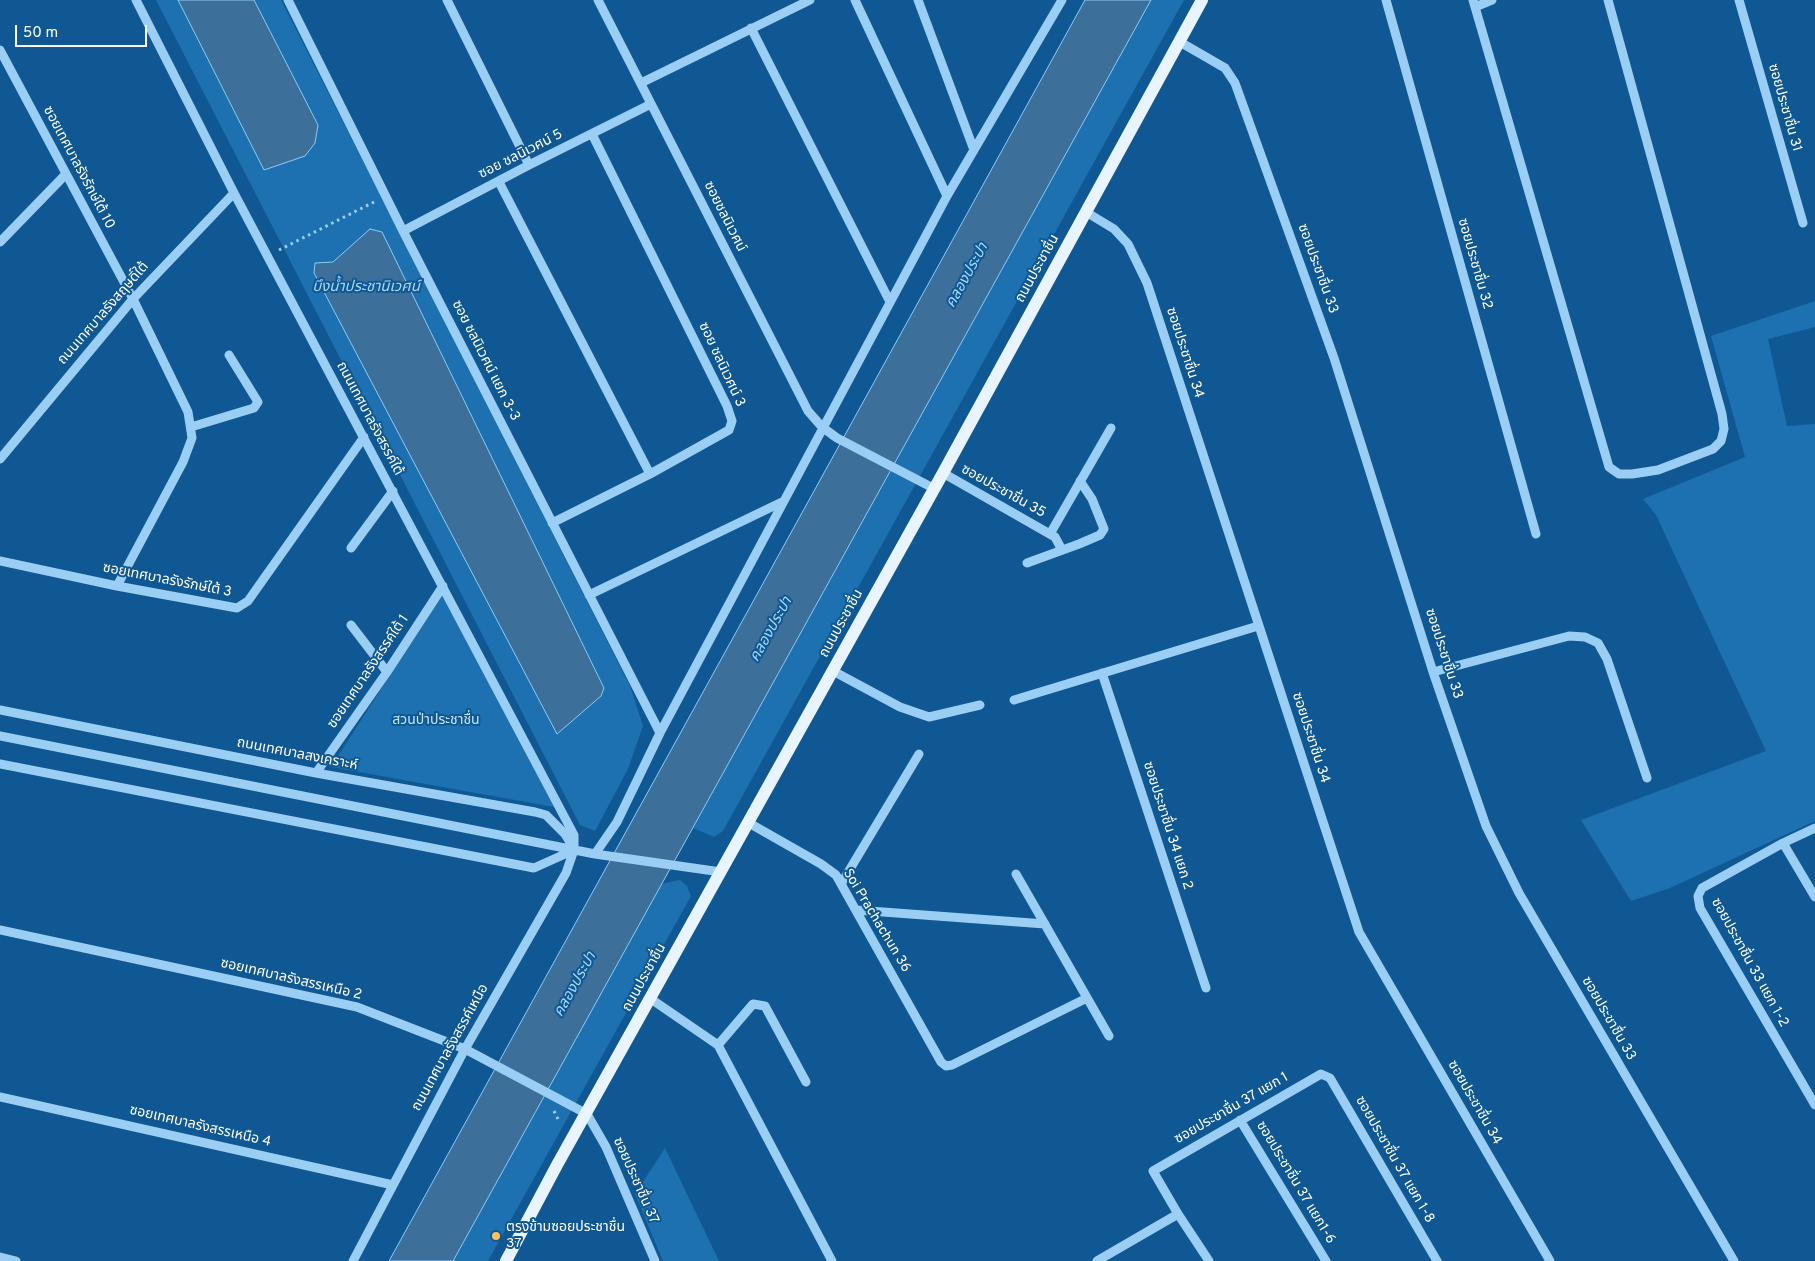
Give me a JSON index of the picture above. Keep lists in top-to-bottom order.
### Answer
{
  "streets": {
    "main road": ["ถนนประชาชื่น"],
    "street": [
      "ซอยประชาชื่น 31",
      "ซอย ชลนิเวศน์ 5",
      "ซอยเทศบาลรังรักษ์ใต้ 10",
      "ซอยชลนิเวศน์",
      "ซอยประชาชื่น 32",
      "ซอยประชาชื่น 33",
      "ถนนเทศบาลรังสฤษดิ์ใต้",
      "ซอยประชาชื่น 34",
      "ซอย ชลนิเวศน์ แยก 3-3",
      "ซอย ชลนิเวศน์ 3",
      "ถนนเทศบาลรังสรรค์ใต้",
      "ซอยประชาชื่น 35",
      "ซอยเทศบาลรังรักษ์ใต้ 3",
      "ซอยเทศบาลรังสรรค์ใต้ 1",
      "ถนนเทศบาลสงเคราะห์",
      "ซอยประชาชื่น 34 แยก 2",
      "Soi Prachachun 36",
      "ซอยประชาชื่น 33 แยก 1-2",
      "ซอยเทศบาลรังสรรเหนือ 2",
      "ถนนเทศบาลรังสรรค์เหนือ",
      "ซอยประชาชื่น 37 แยก 1",
      "ซอยเทศบาลรังสรรเหนือ 4",
      "ซอยประชาชื่น 37 แยก 1-8",
      "ซอยประชาชื่น 37",
      "ซอยประชาชื่น 37 แยก1-6"
    ]
  },
  "crossings": [
    ["ซอย ชลนิเวศน์ 5", "ซอยชลนิเวศน์"],
    ["ซอย ชลนิเวศน์ 5", "ซอย ชลนิเวศน์ แยก 3-3"],
    ["ซอย ชลนิเวศน์ 5", "ซอย ชลนิเวศน์ 3"],
    ["ซอยเทศบาลรังรักษ์ใต้ 10", "ถนนเทศบาลรังสฤษดิ์ใต้"],
    ["ซอยชลนิเวศน์", "ถนนประชาชื่น"],
    ["ถนนประชาชื่น", "ซอยประชาชื่น 33"],
    ["ถนนประชาชื่น", "ซอยประชาชื่น 34"],
    ["ถนนประชาชื่น", "ซอยประชาชื่น 35"],
    ["ถนนประชาชื่น", "Soi Prachachun 36"],
    ["ถนนประชาชื่น", "ซอยเทศบาลรังสรรเหนือ 2"],
    ["ถนนประชาชื่น", "ซอยประชาชื่น 37"],
    ["ถนนเทศบาลรังสฤษดิ์ใต้", "ถนนเทศบาลรังสรรค์ใต้"],
    ["ซอย ชลนิเวศน์ แยก 3-3", "ซอย ชลนิเวศน์ 3"],
    ["ถนนเทศบาลรังสรรค์ใต้", "ซอยเทศบาลรังรักษ์ใต้ 3"],
    ["ถนนเทศบาลรังสรรค์ใต้", "ซอยเทศบาลรังสรรค์ใต้ 1"],
    ["ถนนเทศบาลรังสรรค์ใต้", "ถนนเทศบาลสงเคราะห์"],
    ["ถนนเทศบาลรังสรรค์ใต้", "ถนนเทศบาลรังสรรค์เหนือ"],
    ["ซอยเทศบาลรังสรรค์ใต้ 1", "ถนนเทศบาลสงเคราะห์"],
    ["ถนนเทศบาลสงเคราะห์", "ถนนเทศบาลรังสรรค์เหนือ"],
    ["ซอยเทศบาลรังสรรเหนือ 2", "ถนนเทศบาลรังสรรค์เหนือ"],
    ["ซอยเทศบาลรังสรรเหนือ 2", "ซอยประชาชื่น 37"],
    ["ถนนเทศบาลรังสรรค์เหนือ", "ซอยเทศบาลรังสรรเหนือ 4"],
    ["ซอยประชาชื่น 37 แยก 1", "ซอยประชาชื่น 37 แยก 1-8"],
    ["ซอยประชาชื่น 37 แยก 1", "ซอยประชาชื่น 37 แยก1-6"]
  ],
  "water": ["คลองประปา", "บึงน้ำประชานิเวศน์"],
  "parks": ["สวนป่าประชาชื่น"],
  "places": ["ตรงข้ามซอยประชาชื่น 37"],
  "scale_bar": "50 m"
}
